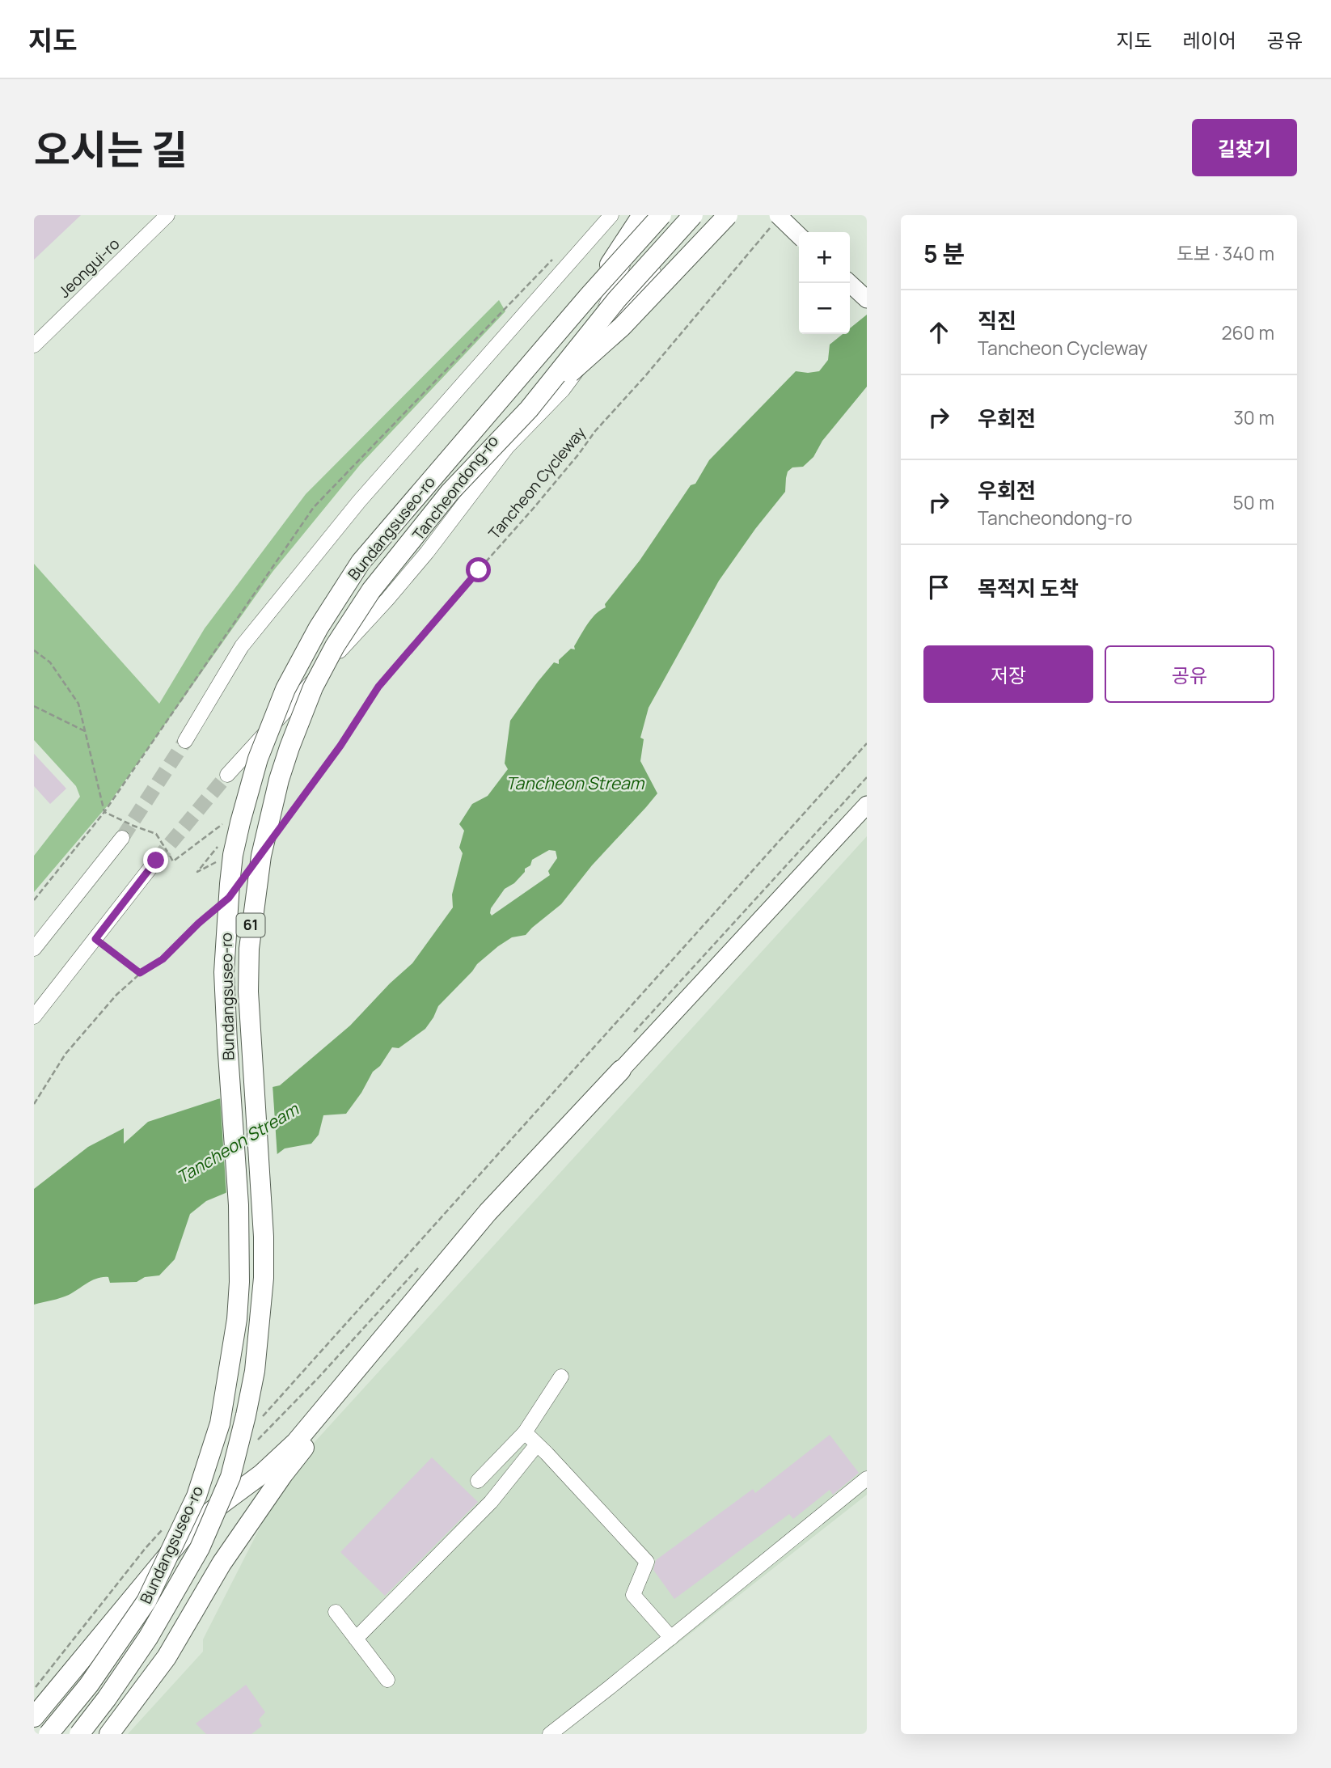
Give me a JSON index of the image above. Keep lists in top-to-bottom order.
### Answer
{
  "streets": {
    "highway": ["Bundangsuseo-ro", "61"],
    "street": ["Jeongui-ro", "Tancheondong-ro"],
    "path": ["Tancheon Cycleway"]
  },
  "water": ["Tancheon Stream"],
  "page": {
    "header": "지도",
    "nav": ["지도", "레이어", "공유"],
    "title": "오시는 길",
    "buttons": [
      "길찾기",
      ["저장", "공유"]
    ],
    "heading": ["5 분", "도보 · 340 m"],
    "map_buttons": ["+", "−"],
    "list": [
      ["직진", "Tancheon Cycleway", "260 m"],
      ["우회전", "30 m"],
      ["우회전", "Tancheondong-ro", "50 m"],
      "목적지 도착"
    ]
  }
}
